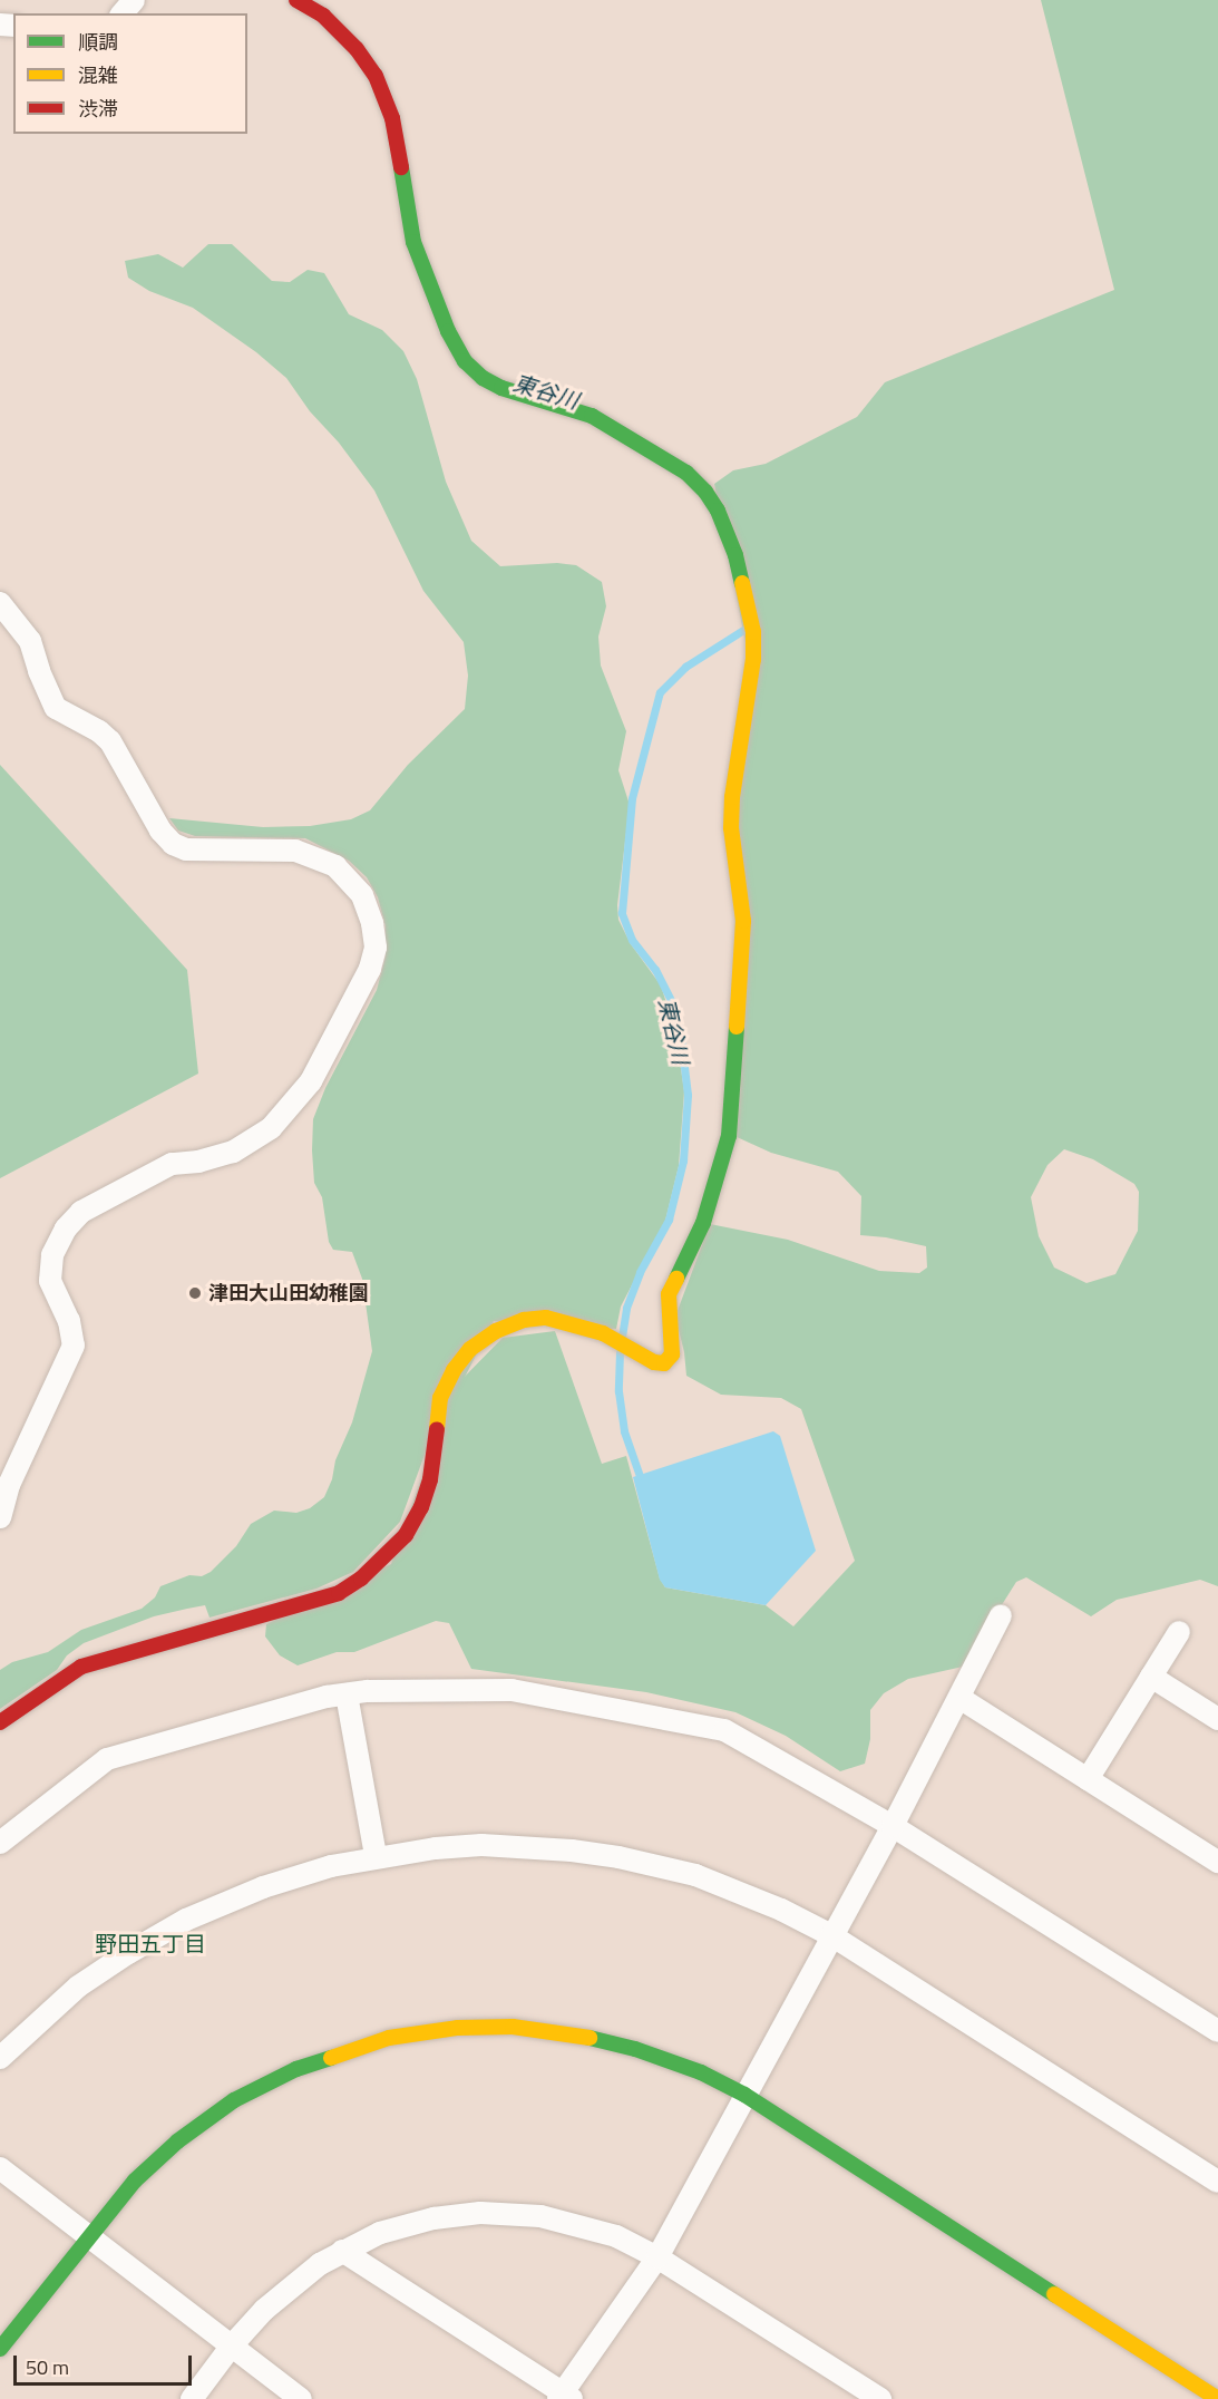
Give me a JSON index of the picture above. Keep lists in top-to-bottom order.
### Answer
{
  "districts": ["野田五丁目"],
  "water": ["東谷川"],
  "places": ["津田大山田幼稚園"],
  "legend": ["順調", "混雑", "渋滞"],
  "scale_bar": "50 m"
}
